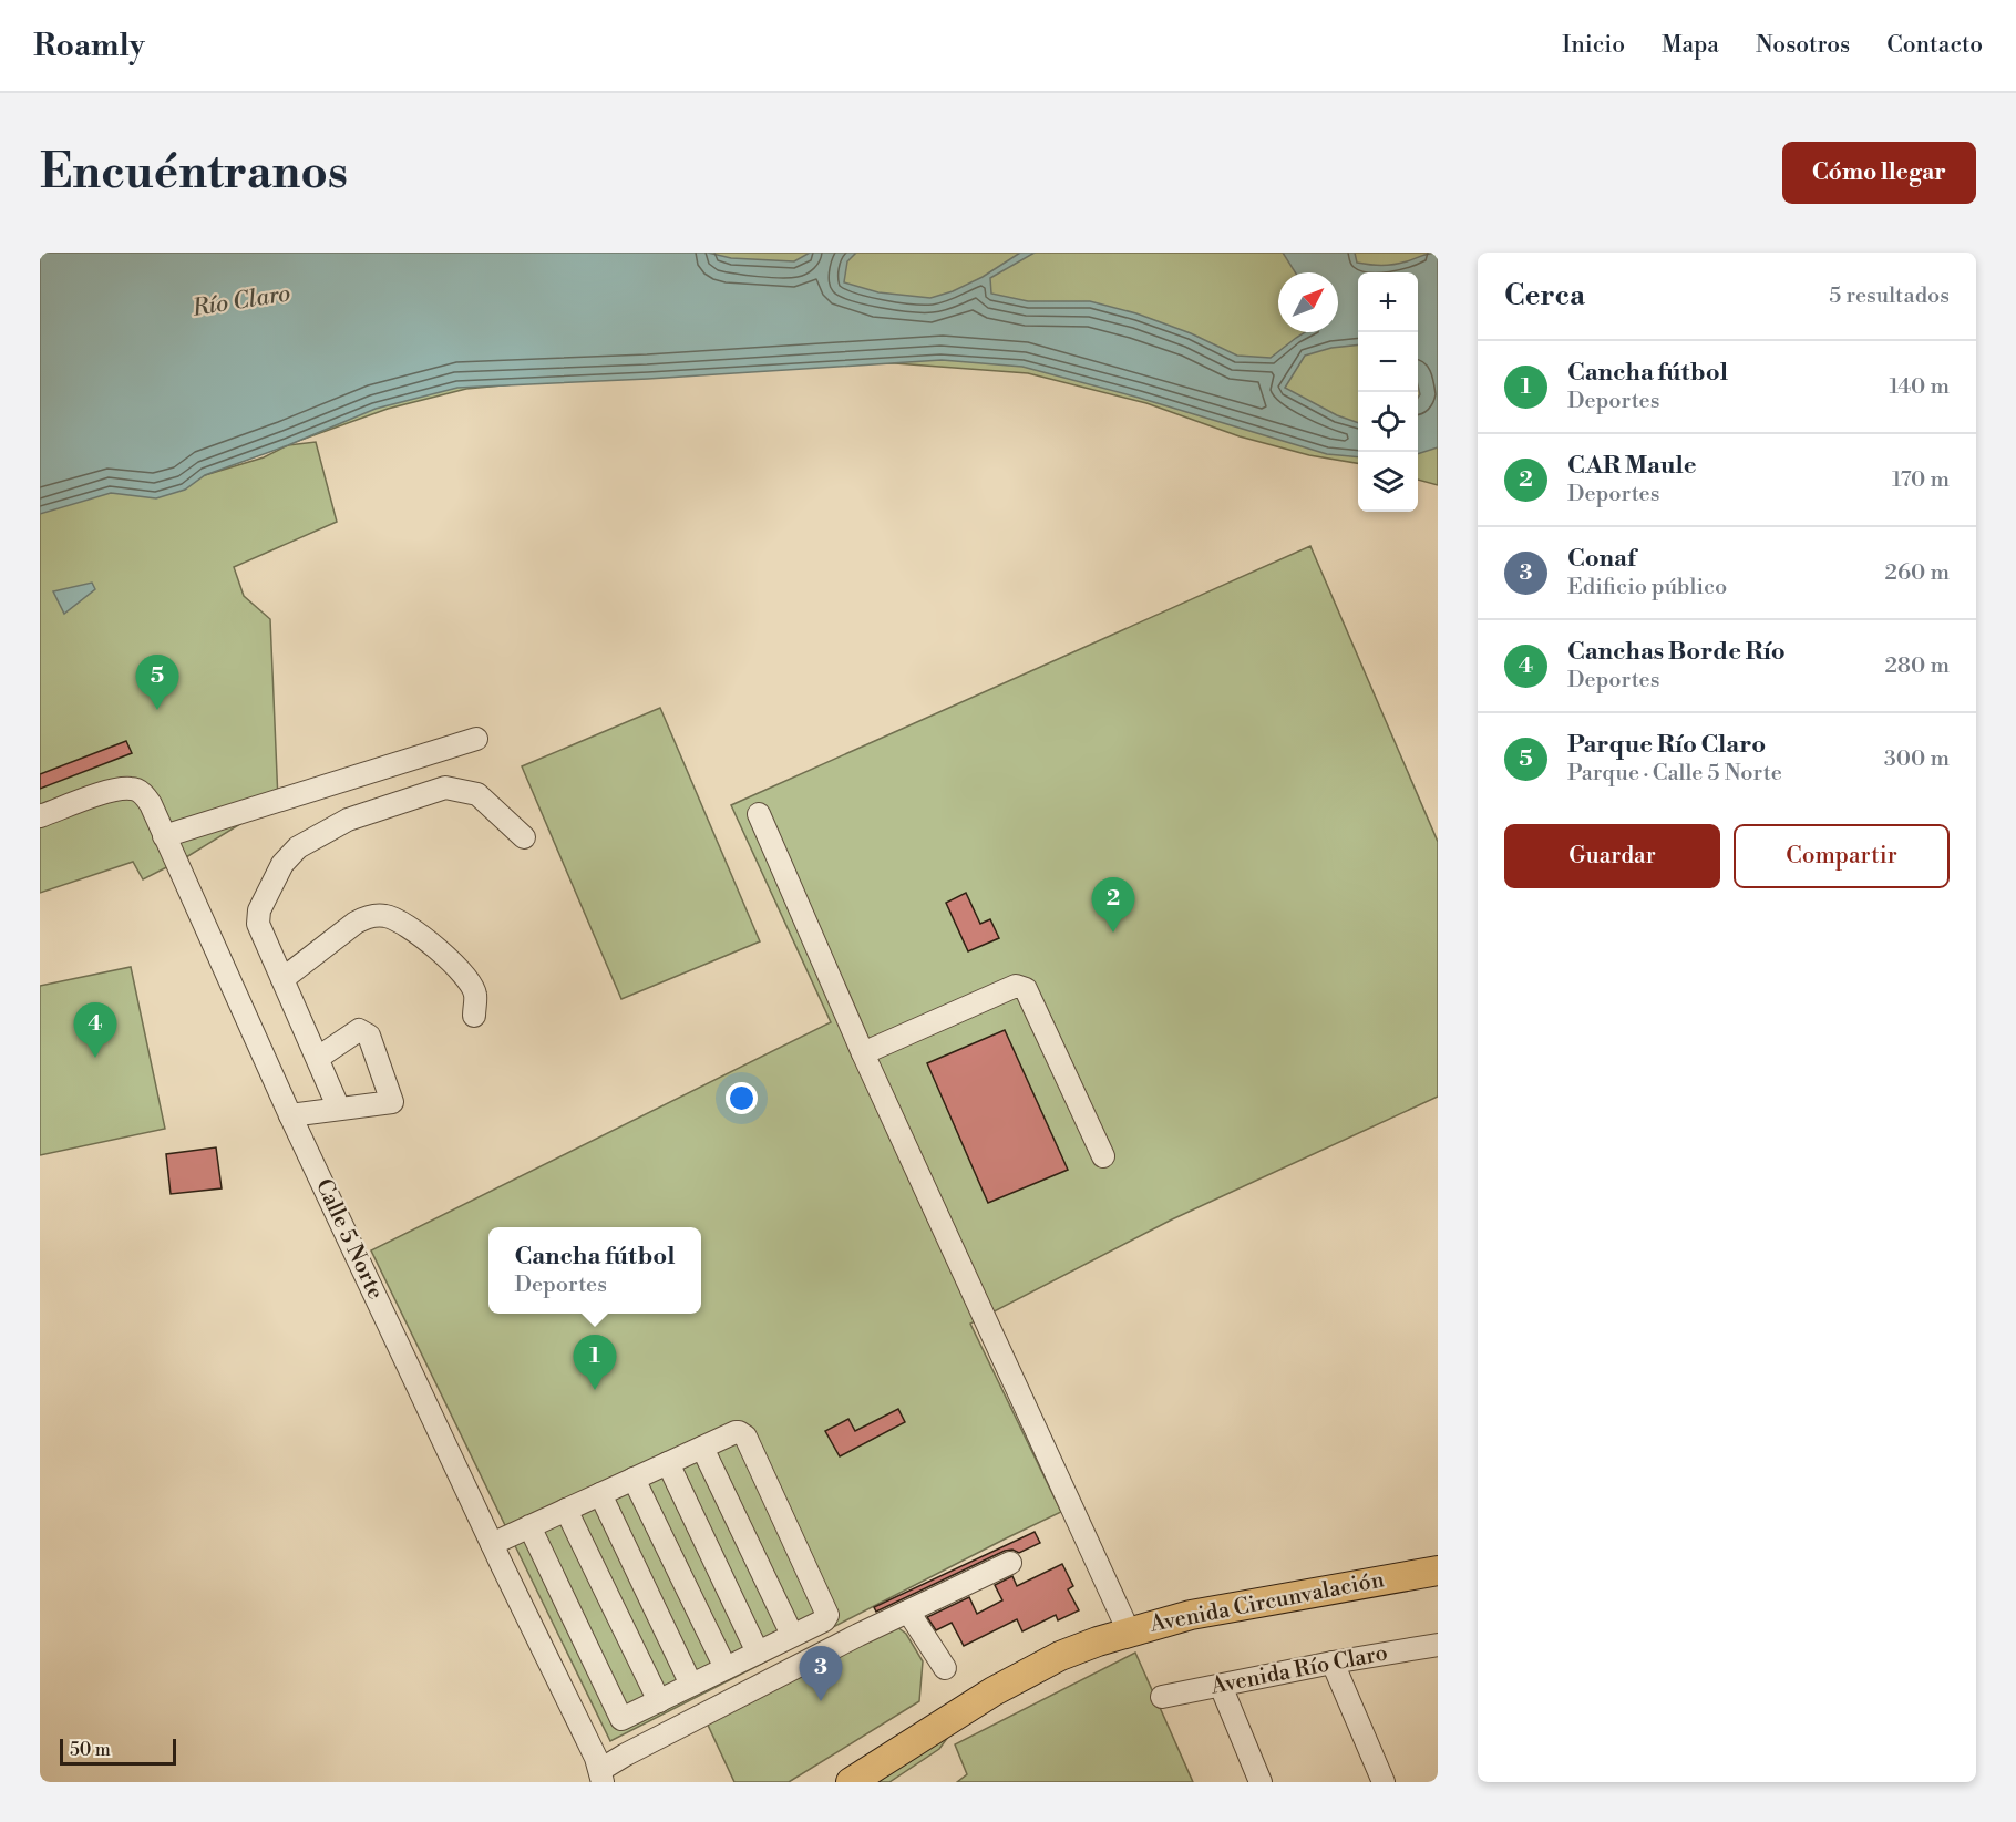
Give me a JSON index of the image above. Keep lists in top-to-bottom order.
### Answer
{
  "streets": {
    "main road": ["Avenida Circunvalación"],
    "street": ["Calle 5 Norte", "Avenida Río Claro"]
  },
  "water": ["Río Claro"],
  "scale_bar": "50 m",
  "north": "top right",
  "page": {
    "header": "Roamly",
    "nav": [
      "Inicio",
      "Mapa",
      "Nosotros",
      "Contacto"
    ],
    "buttons": [
      "Cómo llegar",
      ["Guardar", "Compartir"]
    ],
    "title": "Encuéntranos",
    "heading": ["Cerca", "5 resultados"],
    "map_buttons": ["+", "−"],
    "list": [
      {
        "mark": "1",
        "name": "Cancha fútbol",
        "note": "Deportes",
        "value": "140 m"
      },
      {
        "mark": "2",
        "name": "CAR Maule",
        "note": "Deportes",
        "value": "170 m"
      },
      {
        "mark": "3",
        "name": "Conaf",
        "note": "Edificio público",
        "value": "260 m"
      },
      {
        "mark": "4",
        "name": "Canchas Borde Río",
        "note": "Deportes",
        "value": "280 m"
      },
      {
        "mark": "5",
        "name": "Parque Río Claro",
        "note": "Parque · Calle 5 Norte",
        "value": "300 m"
      }
    ],
    "pins": [
      "5",
      "2",
      "4",
      "1",
      "3"
    ],
    "popup": ["Cancha fútbol", "Deportes"],
    "scale": "50 m"
  }
}
